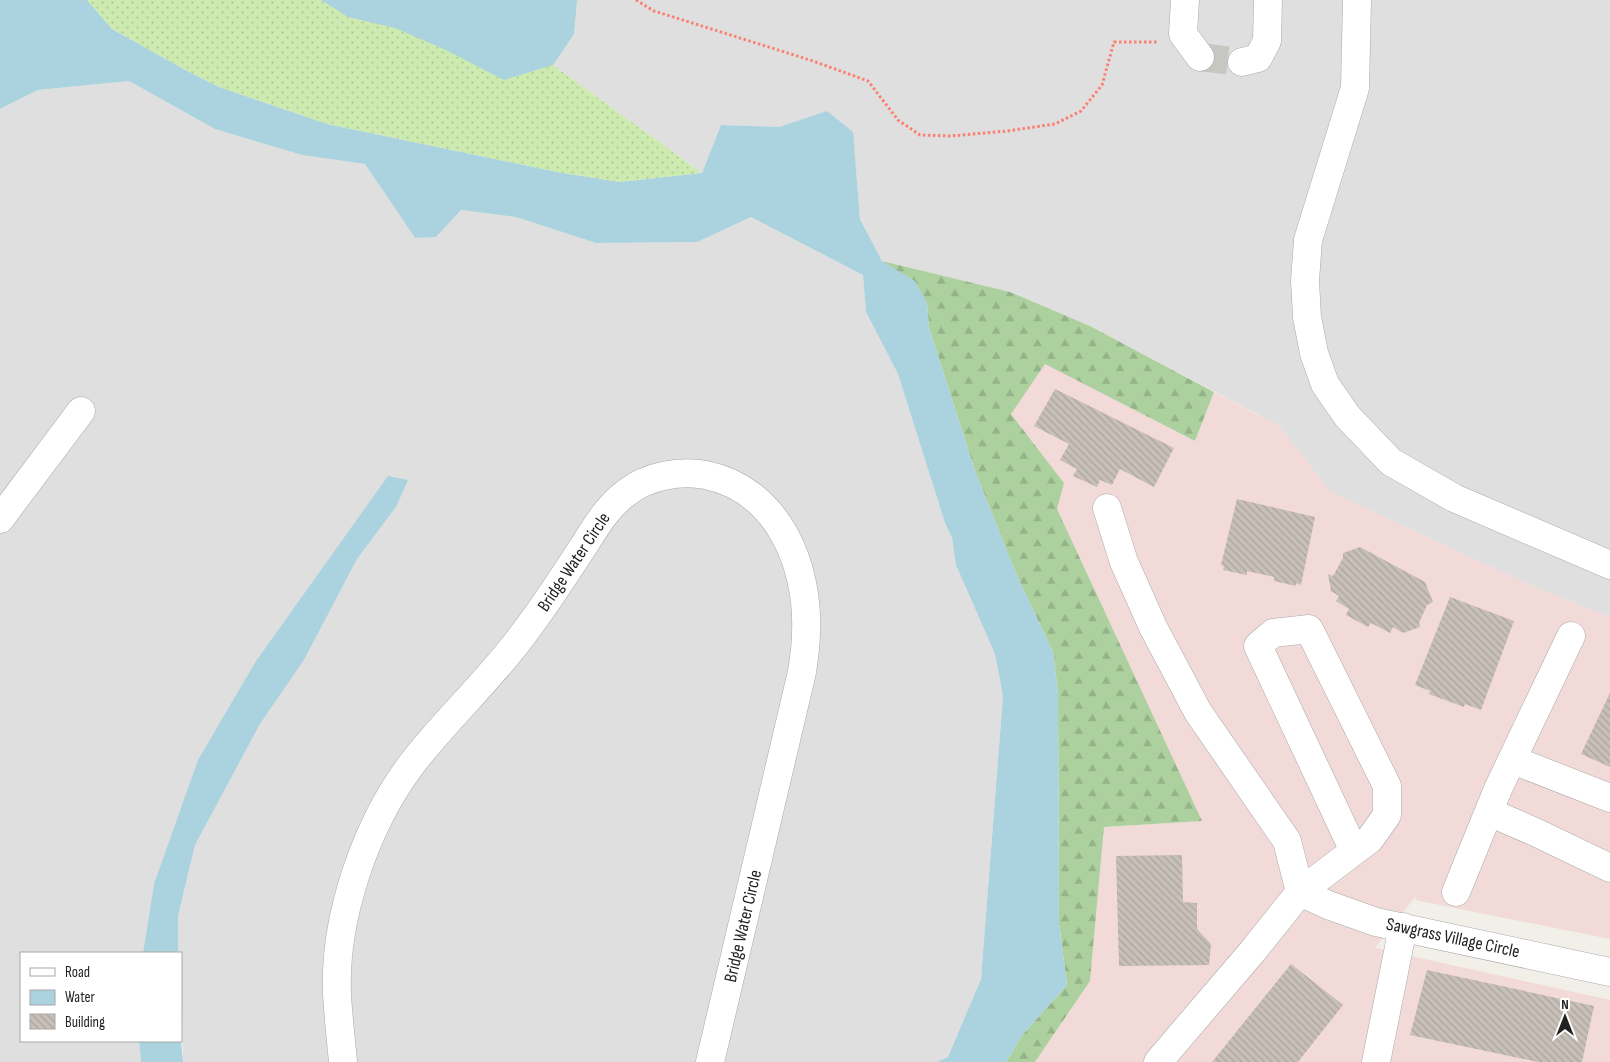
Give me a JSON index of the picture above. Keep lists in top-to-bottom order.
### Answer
{
  "streets": {
    "street": ["Bridge Water Circle", "Sawgrass Village Circle"]
  },
  "legend": ["Road", "Water", "Building"],
  "north": "top"
}
